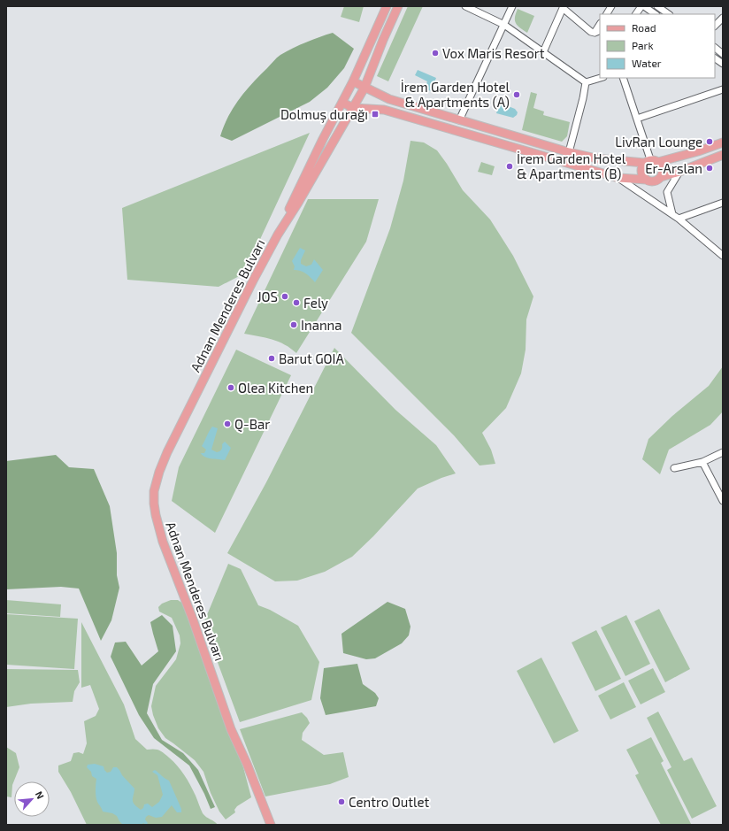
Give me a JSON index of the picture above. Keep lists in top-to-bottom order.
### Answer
{
  "streets": {
    "main road": ["Adnan Menderes Bulvarı"]
  },
  "places": {
    "other": [
      "Vox Maris Resort",
      "İrem Garden Hotel & Apartments (A)",
      "LivRan Lounge",
      "İrem Garden Hotel & Apartments (B)",
      "Er-Arslan",
      "JOS",
      "Fely",
      "Inanna",
      "Barut GOIA",
      "Olea Kitchen",
      "Q-Bar",
      "Centro Outlet"
    ],
    "transit": ["Dolmuş durağı"]
  },
  "legend": ["Road", "Park", "Water"],
  "north": "top right"
}
